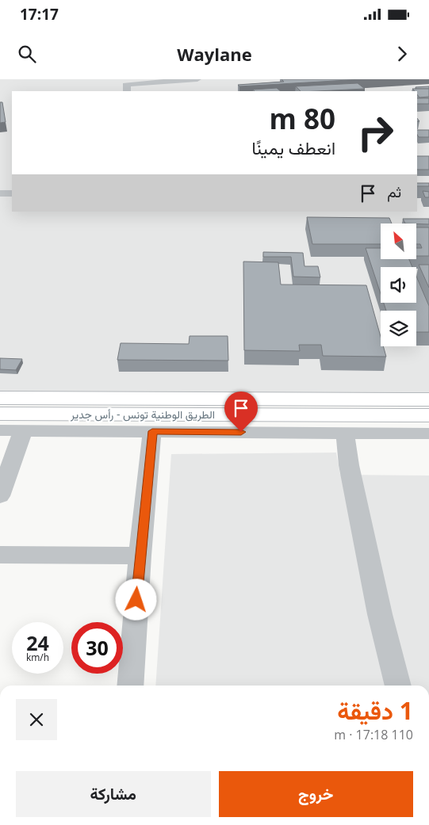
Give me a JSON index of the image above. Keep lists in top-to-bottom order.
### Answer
{
  "streets": {
    "main road": ["الطريق الوطنية تونس - رأس جدير"]
  },
  "north": "top left",
  "page": {
    "status": "17:17",
    "header": "Waylane",
    "turn": ["80 m", "انعطف يمينًا"],
    "then": "ثم",
    "speed": "24 km/h",
    "limit": "30",
    "heading": ["1 دقيقة", "110 m · 17:18"],
    "buttons": ["خروج", "مشاركة"]
  }
}
